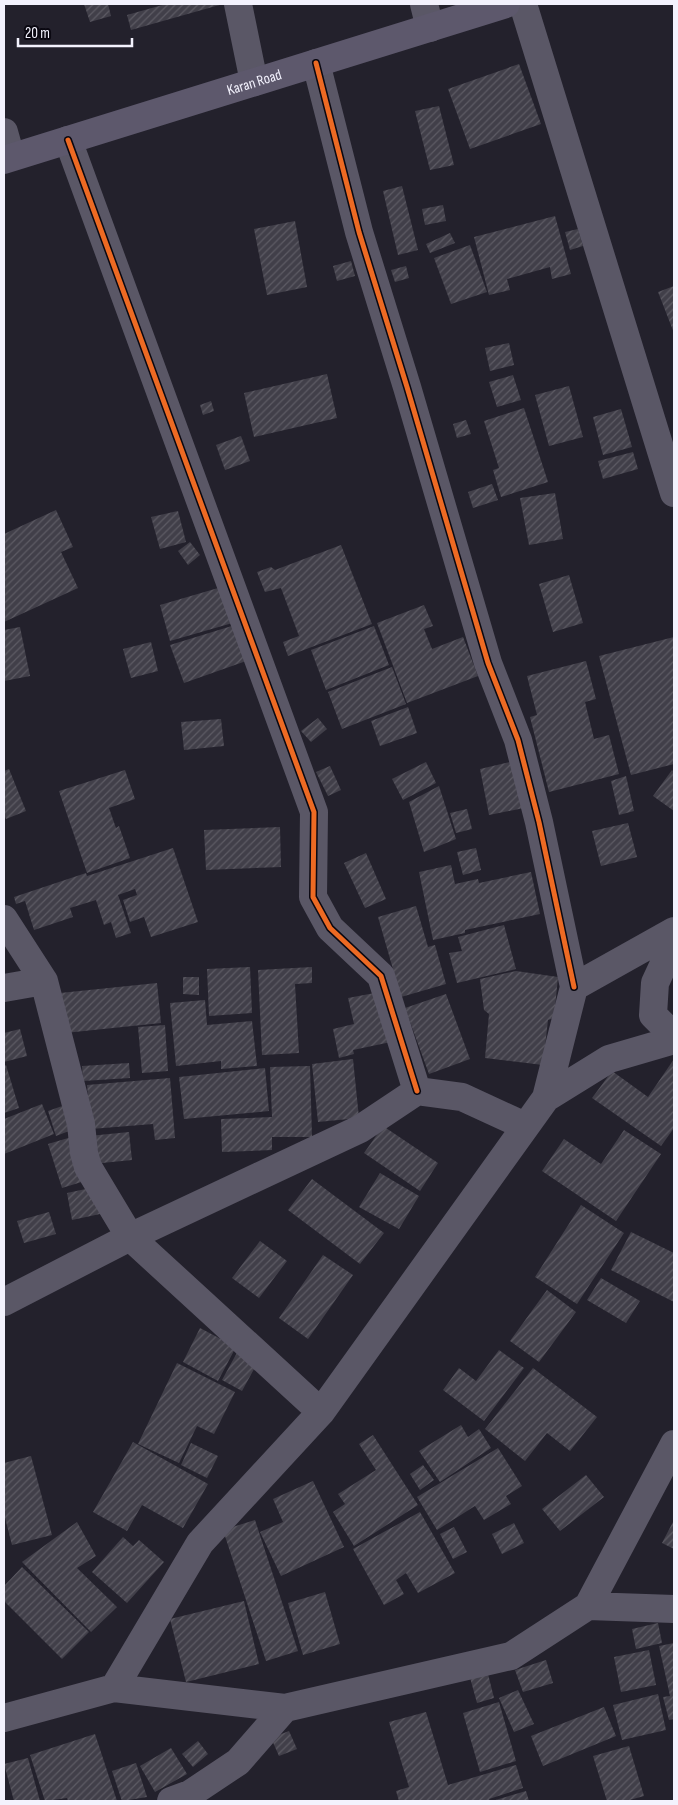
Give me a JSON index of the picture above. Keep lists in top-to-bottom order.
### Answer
{
  "streets": {
    "street": ["Karan Road"]
  },
  "scale_bar": "20 m"
}
